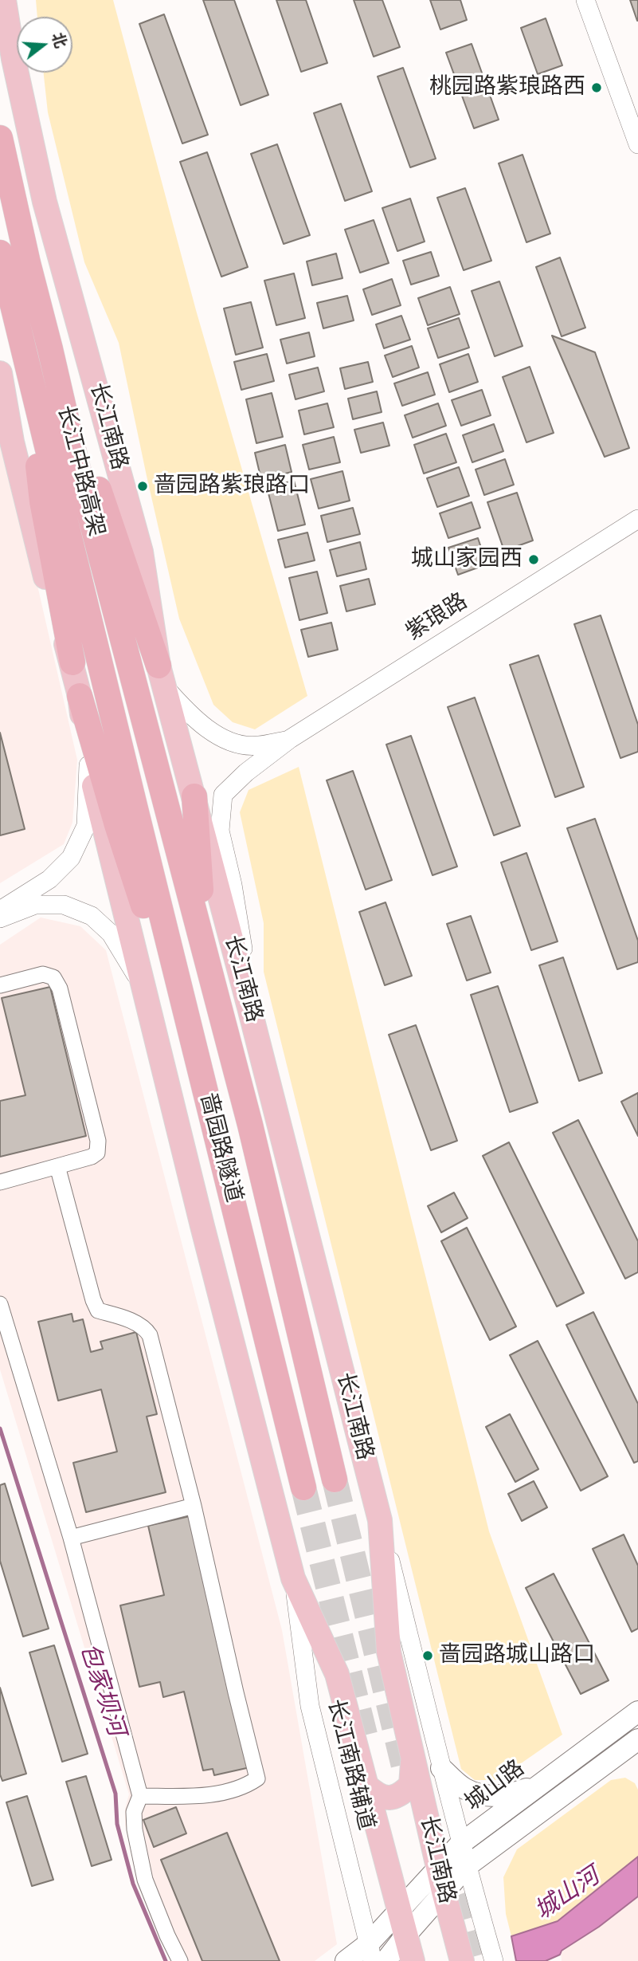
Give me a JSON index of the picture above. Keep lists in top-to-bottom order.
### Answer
{
  "streets": {
    "highway": ["长江中路高架", "啬园路隧道"],
    "main road": ["长江南路", "城山路"],
    "street": ["紫琅路", "长江南路辅道"]
  },
  "crossings": [
    ["长江南路", "长江南路辅道"],
    ["长江南路", "城山路"],
    ["长江中路高架", "啬园路隧道"],
    ["长江南路辅道", "城山路"]
  ],
  "water": ["包家坝河", "城山河"],
  "places": [
    "桃园路紫琅路西",
    "啬园路紫琅路口",
    "城山家园西",
    "啬园路城山路口"
  ],
  "north": "right"
}
